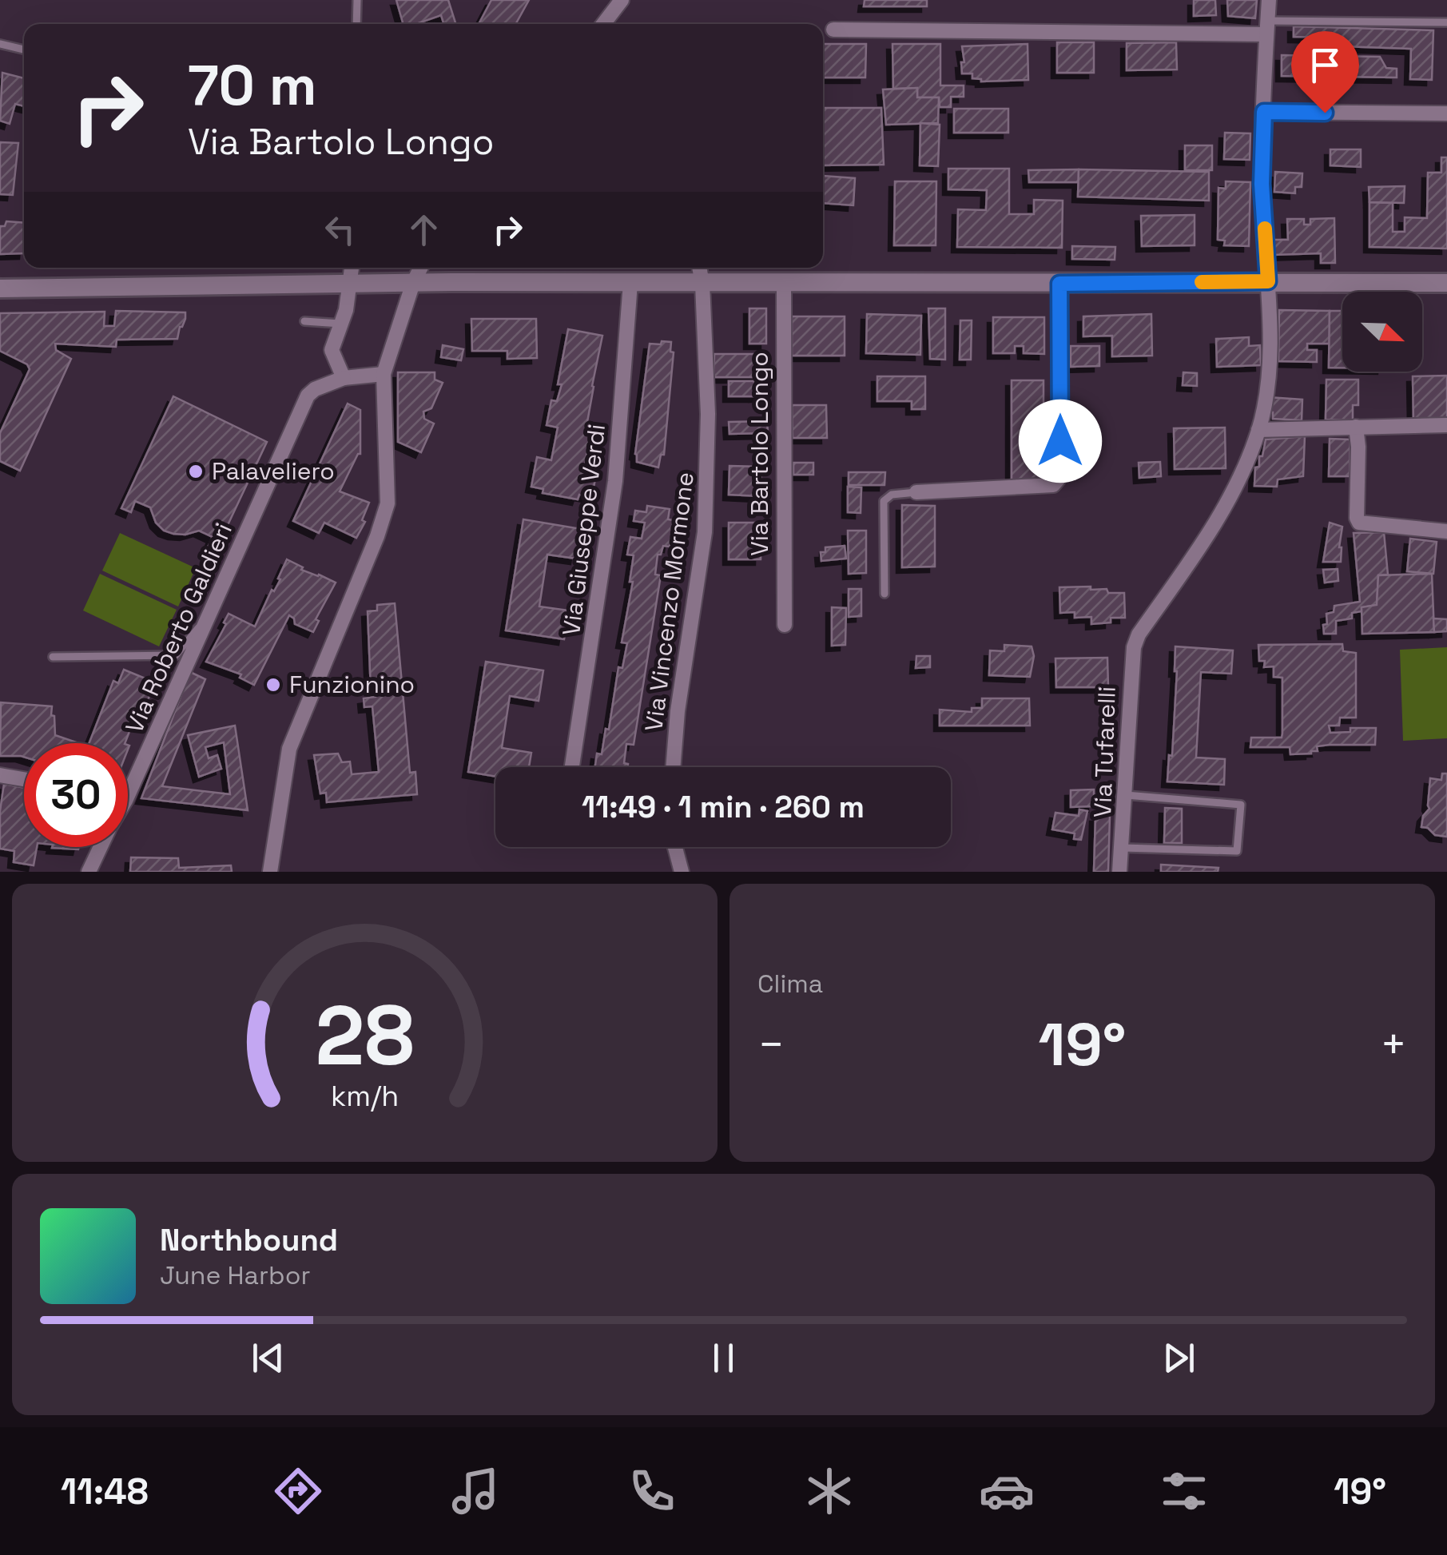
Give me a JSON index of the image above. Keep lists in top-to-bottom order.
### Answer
{
  "streets": {
    "street": [
      "Via Bartolo Longo",
      "Via Giuseppe Verdi",
      "Via Vincenzo Mormone",
      "Via Roberto Galdieri",
      "Via Tufarelli"
    ]
  },
  "places": ["Palaveliero", "Funzionino"],
  "north": "bottom right",
  "page": {
    "turn": ["70 m", "Via Bartolo Longo"],
    "limit": "30",
    "trip": "11:49 · 1 min · 260 m",
    "tile": "Clima",
    "heat": ["−", "19°", "+"],
    "song": ["Northbound", "June Harbor"],
    "tabs": ["11:48", "19°"],
    "gauge": ["28", "km/h"]
  }
}
